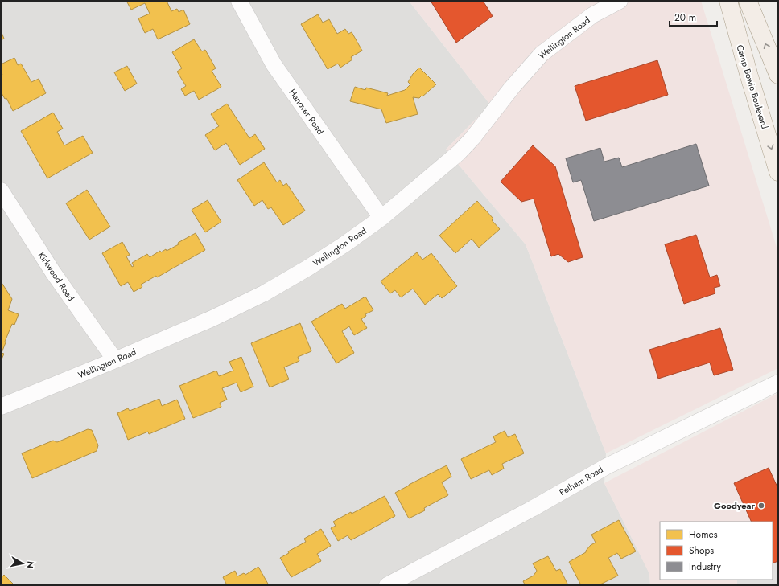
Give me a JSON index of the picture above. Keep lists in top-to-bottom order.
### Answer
{
  "streets": {
    "main road": ["Camp Bowie Boulevard"],
    "street": [
      "Wellington Road",
      "Hanover Road",
      "Kirkwood Road",
      "Pelham Road"
    ]
  },
  "crossings": [
    ["Wellington Road", "Hanover Road"],
    ["Wellington Road", "Kirkwood Road"]
  ],
  "places": ["Goodyear"],
  "legend": ["Homes", "Shops", "Industry"],
  "scale_bar": "20 m",
  "north": "right"
}
